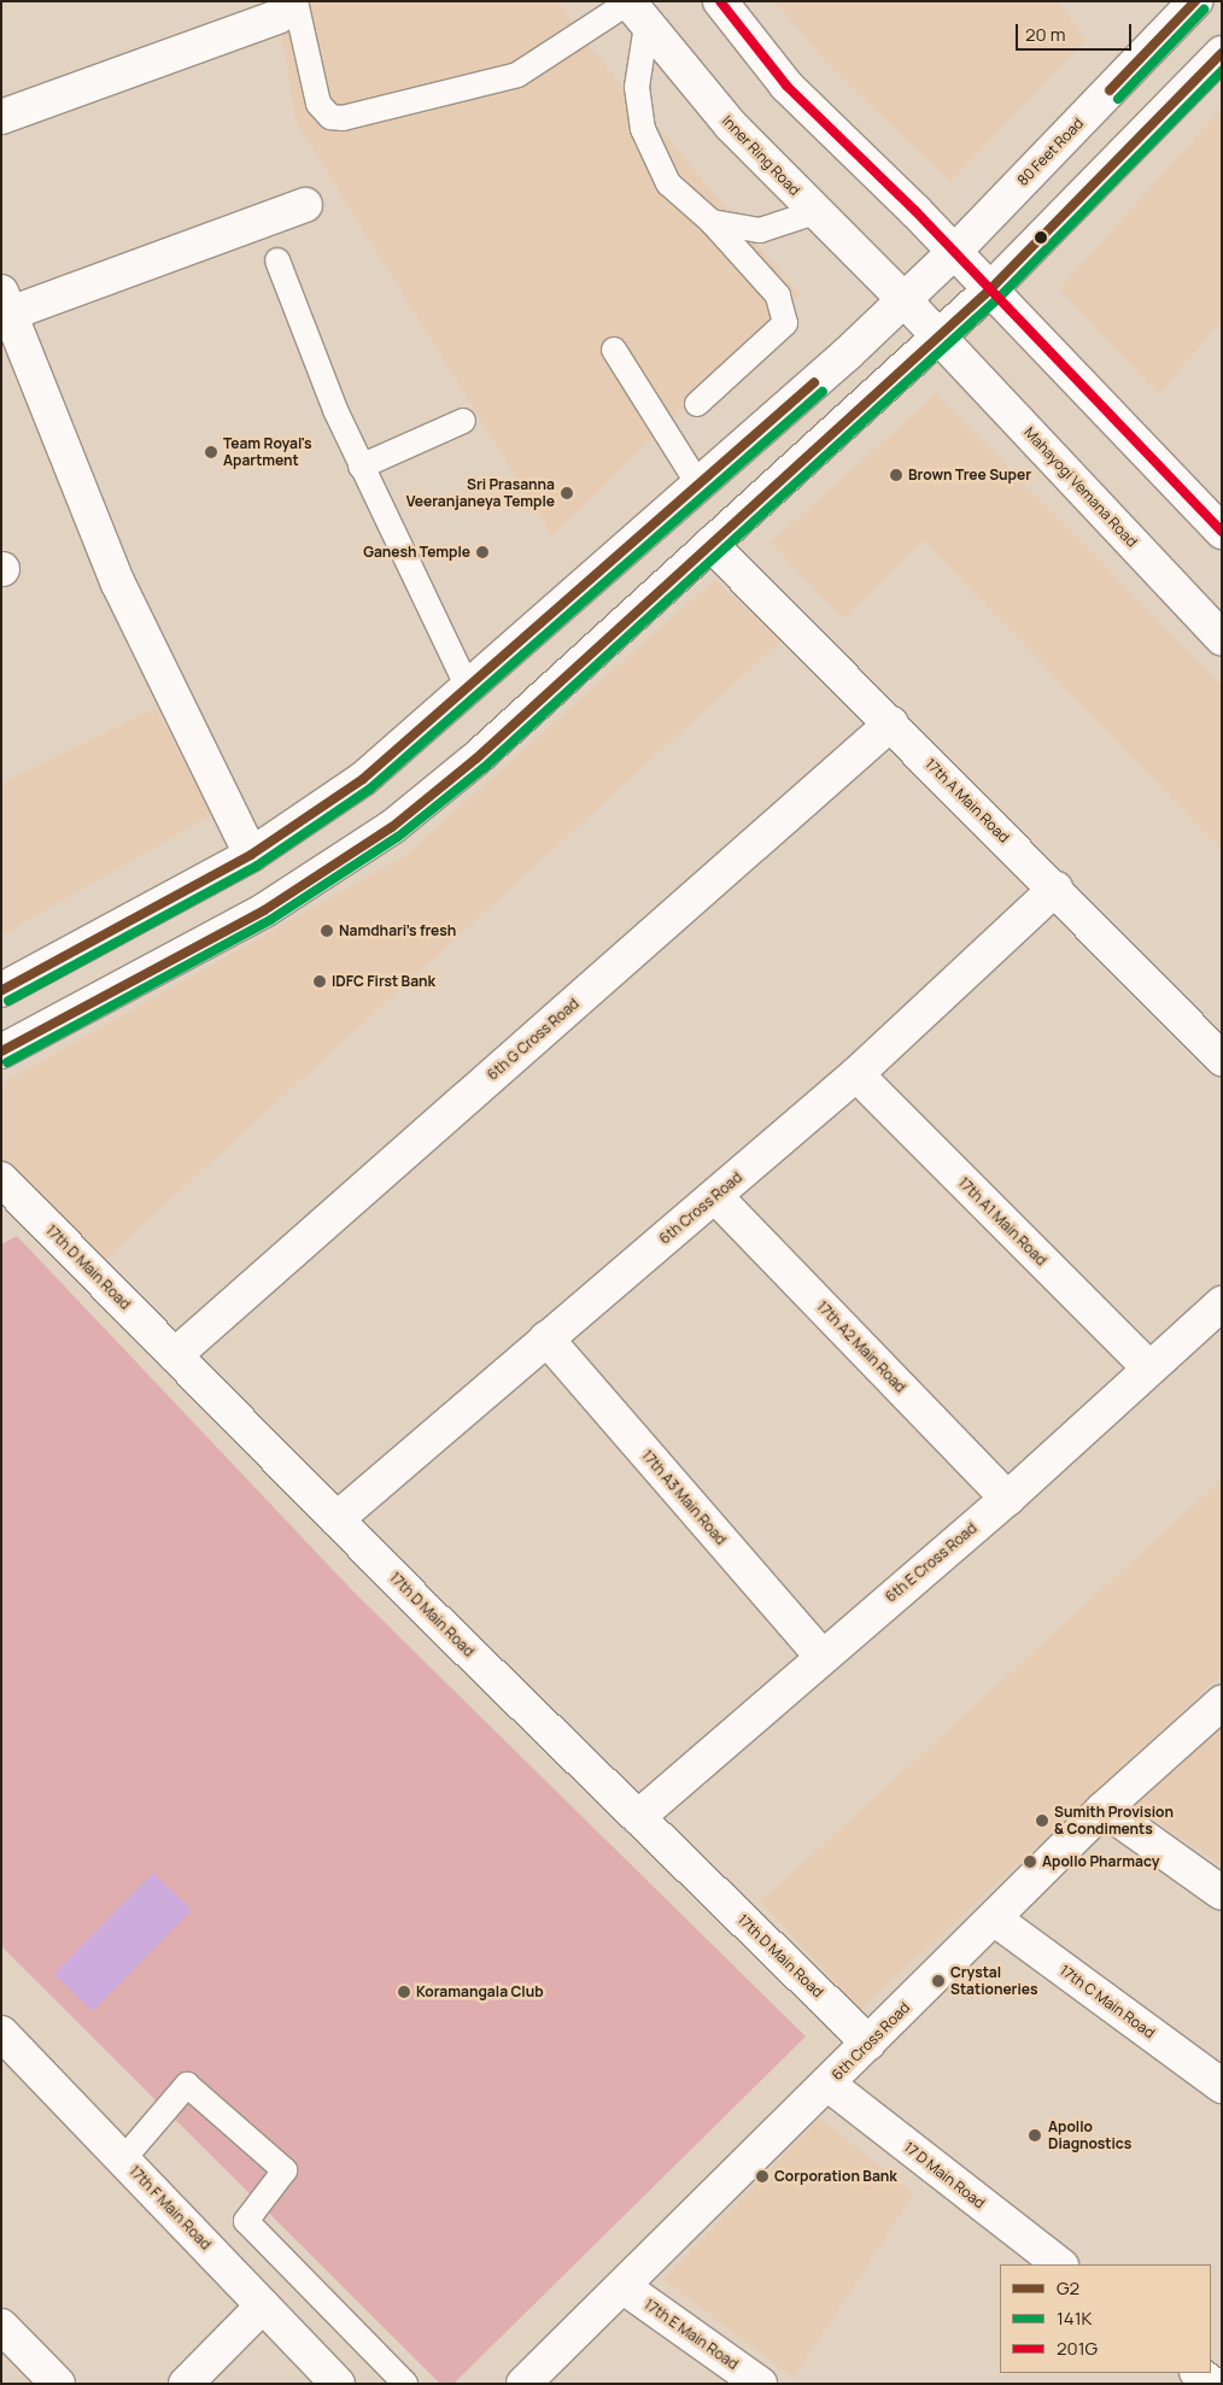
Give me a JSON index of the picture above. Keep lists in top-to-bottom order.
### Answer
{
  "streets": {
    "street": [
      "80 Feet Road",
      "Inner Ring Road",
      "Mahayogi Vemana Road",
      "17th A Main Road",
      "6th G Cross Road",
      "6th Cross Road",
      "17th A1 Main Road",
      "17th D Main Road",
      "17th A2 Main Road",
      "17th A3 Main Road",
      "6th E Cross Road",
      "17th C Main Road",
      "17 D Main Road",
      "17th F Main Road",
      "17th E Main Road"
    ]
  },
  "crossings": [
    ["80 Feet Road", "Inner Ring Road"],
    ["80 Feet Road", "Mahayogi Vemana Road"],
    ["Inner Ring Road", "Mahayogi Vemana Road"],
    ["17th A Main Road", "6th G Cross Road"],
    ["17th A Main Road", "6th Cross Road"],
    ["6th G Cross Road", "17th D Main Road"],
    ["6th Cross Road", "17th A1 Main Road"],
    ["6th Cross Road", "17th D Main Road"],
    ["6th Cross Road", "17th A2 Main Road"],
    ["6th Cross Road", "17th A3 Main Road"],
    ["6th Cross Road", "17th C Main Road"],
    ["6th Cross Road", "17 D Main Road"],
    ["6th Cross Road", "17th E Main Road"],
    ["17th A1 Main Road", "6th E Cross Road"],
    ["17th D Main Road", "6th E Cross Road"],
    ["17th A2 Main Road", "6th E Cross Road"],
    ["17th A3 Main Road", "6th E Cross Road"]
  ],
  "places": [
    "Team Royal's Apartment",
    "Brown Tree Super",
    "Sri Prasanna Veeranjaneya Temple",
    "Ganesh Temple",
    "Namdhari's fresh",
    "IDFC First Bank",
    "Sumith Provision & Condiments",
    "Apollo Pharmacy",
    "Crystal Stationeries",
    "Koramangala Club",
    "Apollo Diagnostics",
    "Corporation Bank"
  ],
  "lines": ["transit line G2", "transit line 201G", "transit line 141K"],
  "legend": ["G2", "141K", "201G"],
  "scale_bar": "20 m"
}
